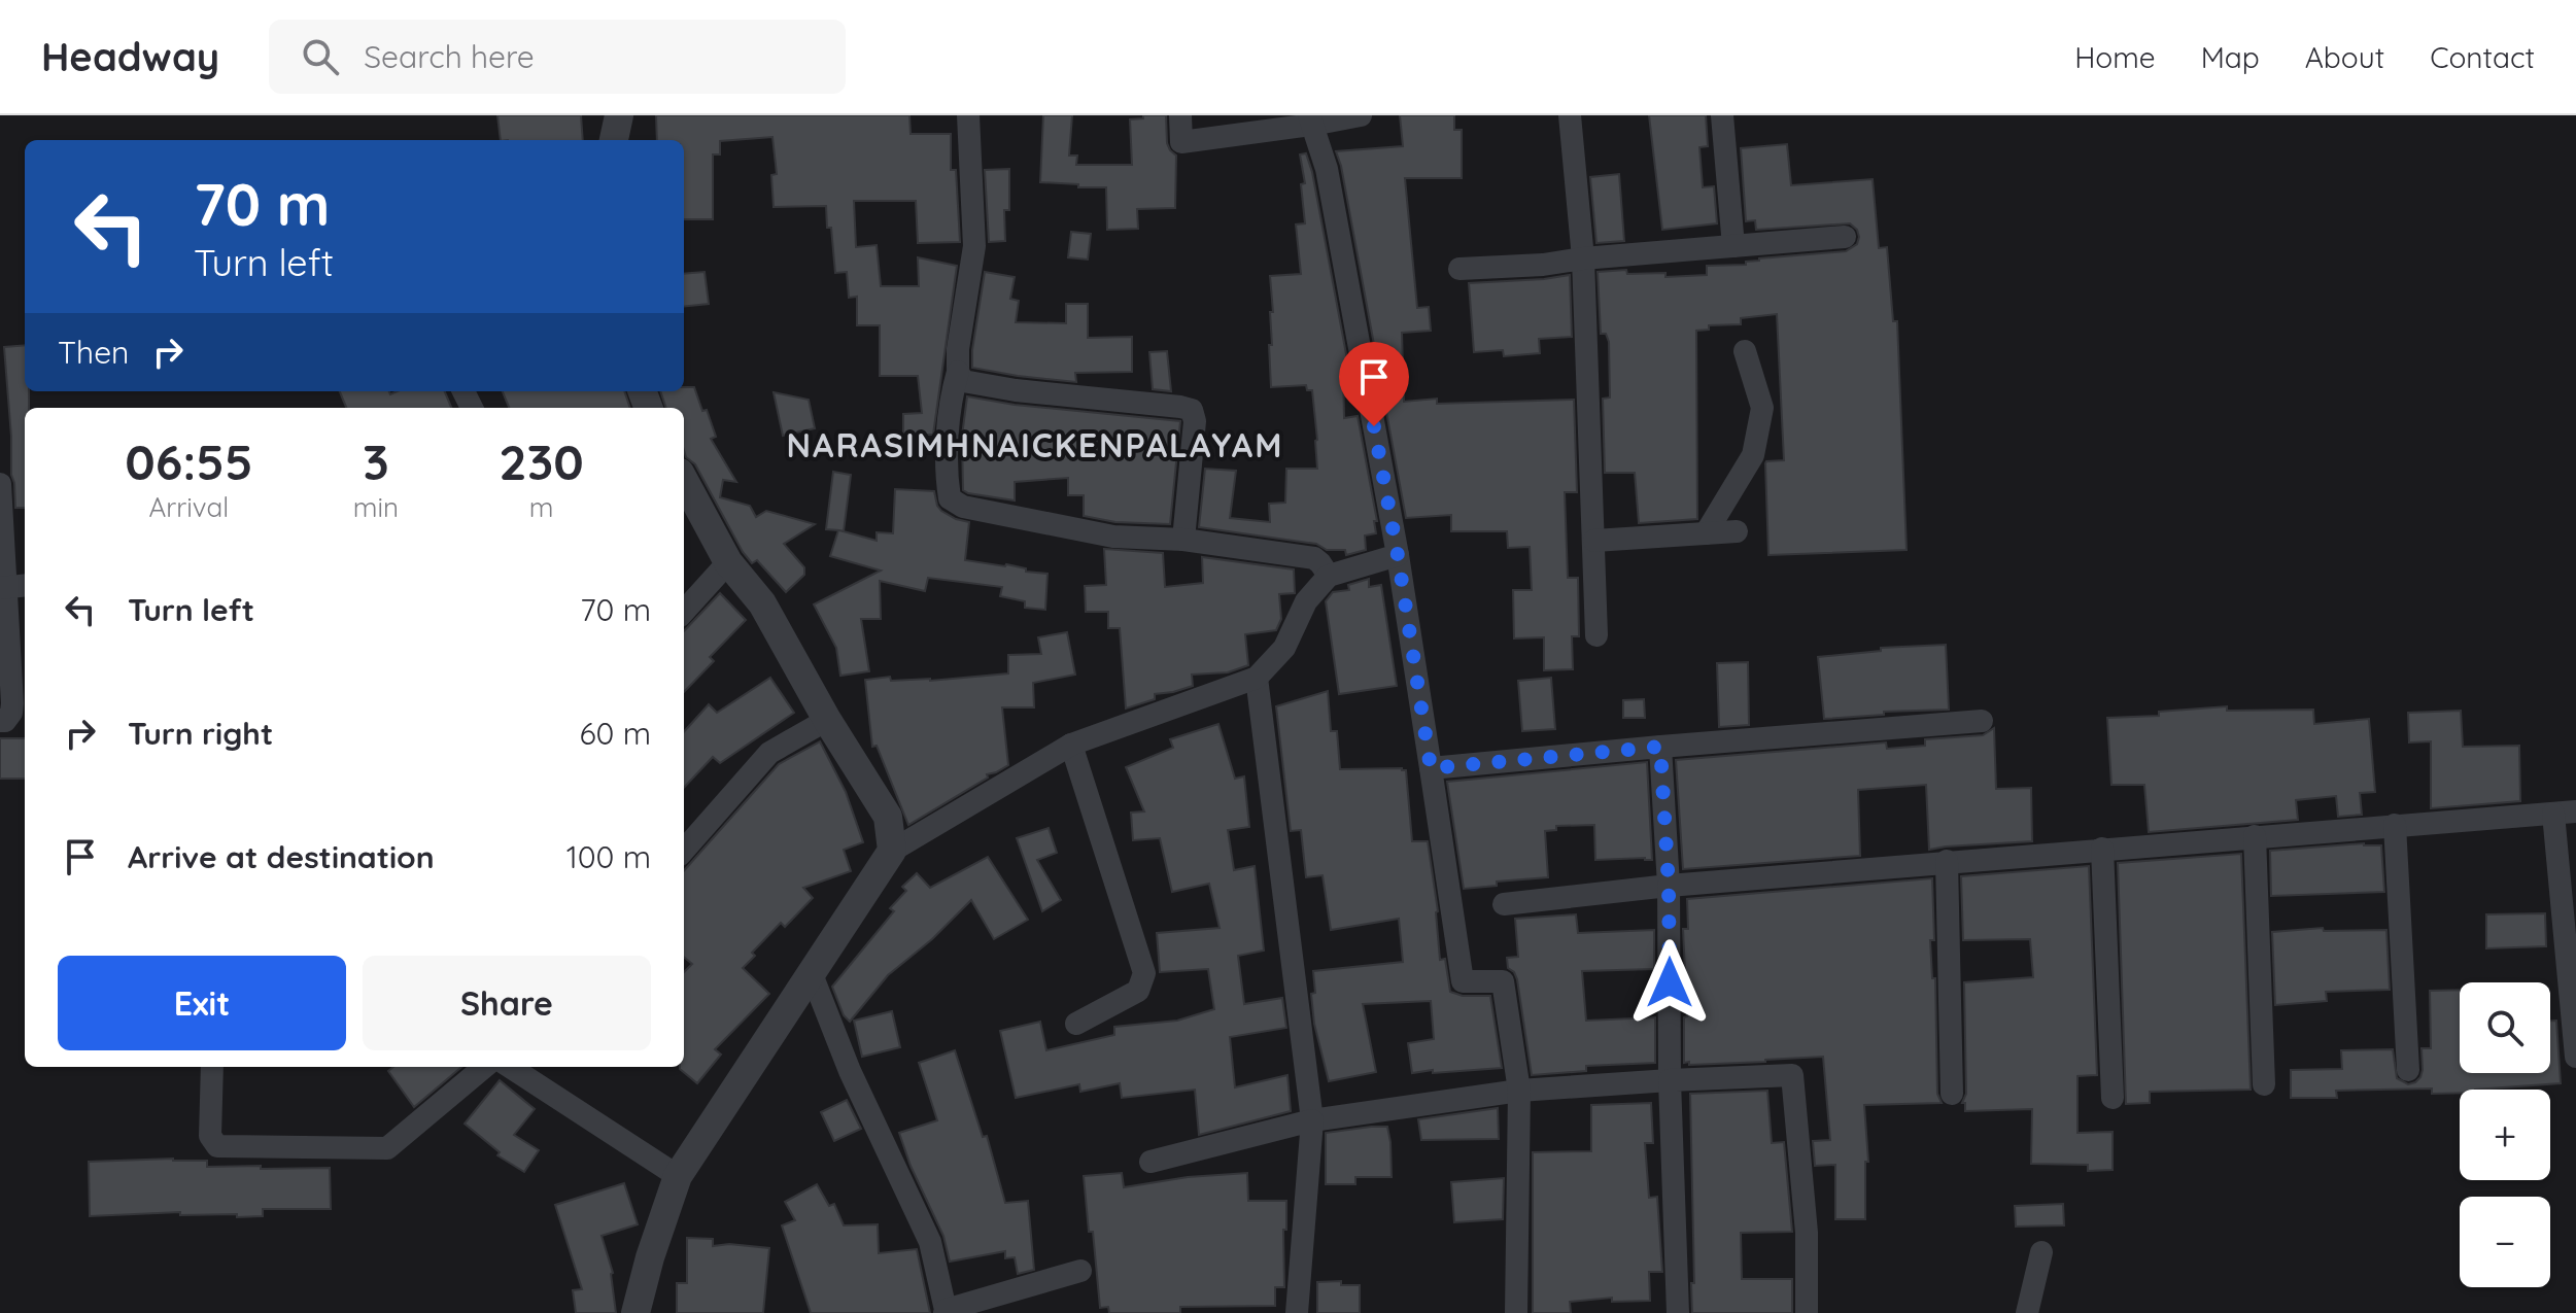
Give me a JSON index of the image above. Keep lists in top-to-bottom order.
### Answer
{
  "districts": ["NARASIMHNAICKENPALAYAM"],
  "page": {
    "header": "Headway",
    "search": "Search here",
    "nav": [
      "Home",
      "Map",
      "About",
      "Contact"
    ],
    "turn": ["70 m", "Turn left"],
    "then": "Then",
    "eta": [
      "06:55",
      "Arrival",
      "3",
      "min",
      "230",
      "m"
    ],
    "list": [
      {
        "name": "Turn left",
        "value": "70 m"
      },
      {
        "name": "Turn right",
        "value": "60 m"
      },
      {
        "name": "Arrive at destination",
        "value": "100 m"
      }
    ],
    "buttons": ["Exit", "Share"],
    "map_buttons": ["+", "−"]
  }
}
